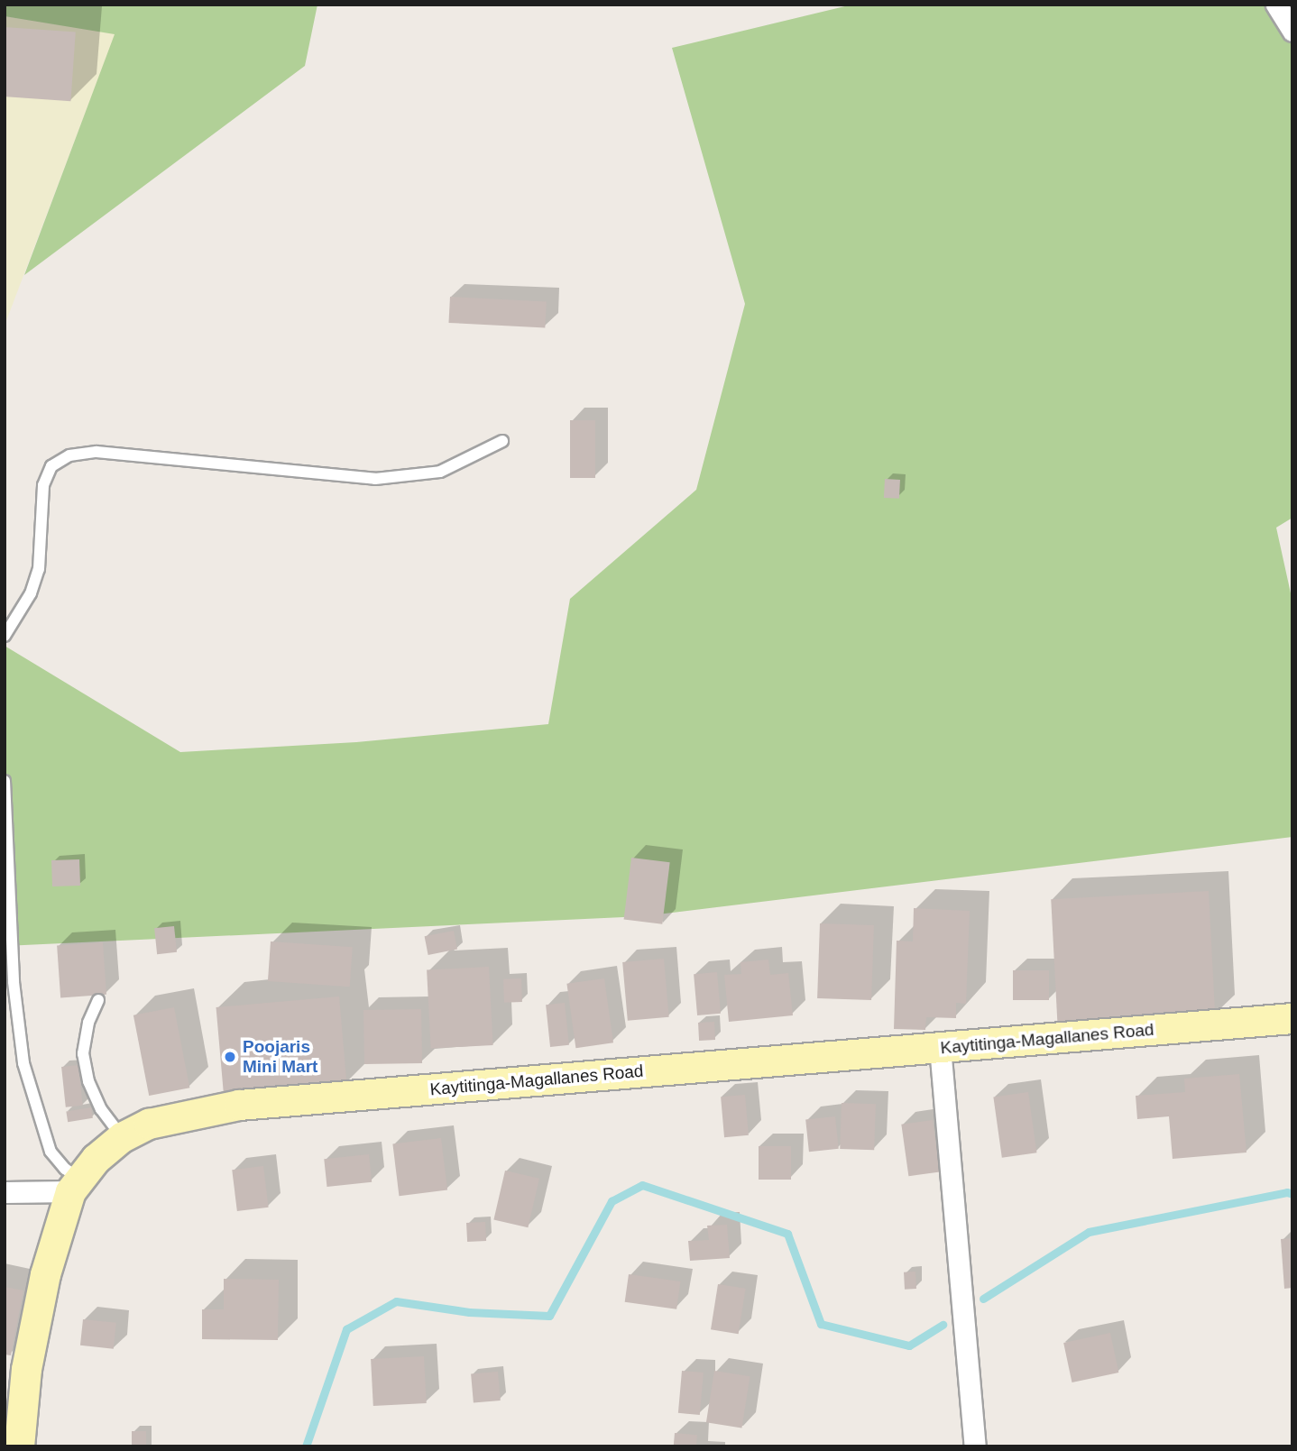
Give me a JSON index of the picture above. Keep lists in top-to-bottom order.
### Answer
{
  "streets": {
    "main road": ["Kaytitinga-Magallanes Road"]
  },
  "places": ["Poojaris Mini Mart"]
}
